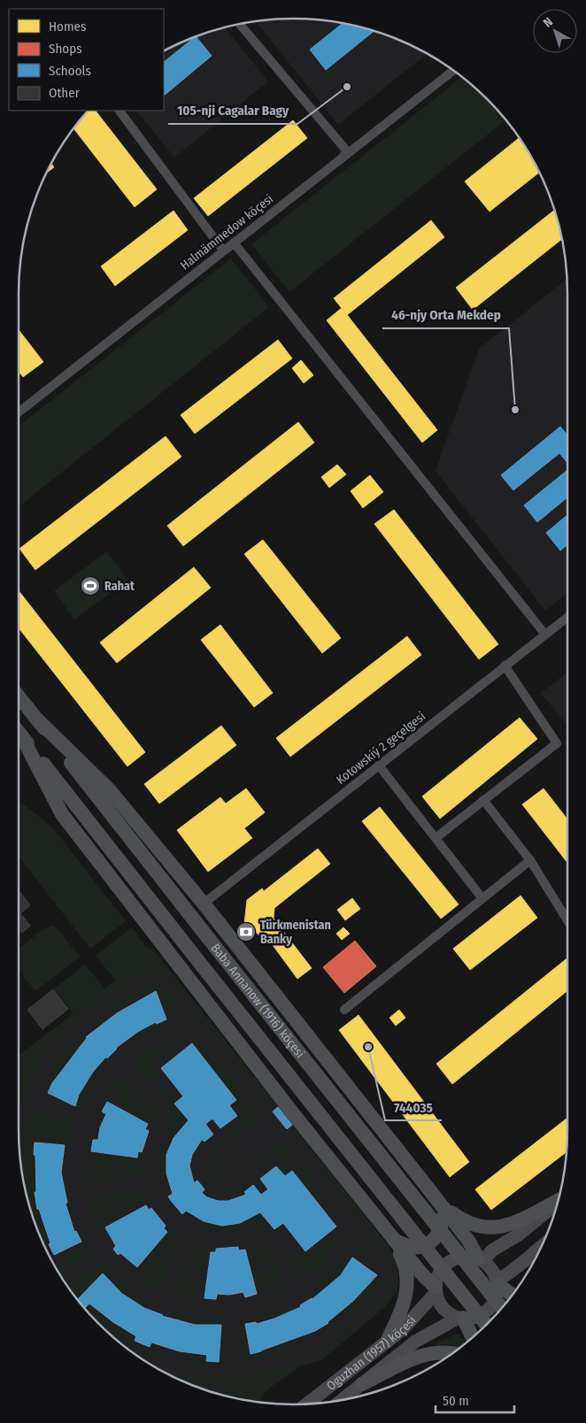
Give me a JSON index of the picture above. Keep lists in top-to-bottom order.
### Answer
{
  "streets": {
    "main road": ["Baba Annanow (1916) köçesi", "Oguzhan (1957) köçesi"],
    "street": ["Halmämmedow köçesi", "Kotowskiý 2 geçelgesi"]
  },
  "places": {
    "other": ["105-nji Cagalar Bagy", "46-njy Orta Mekdep", "744035"],
    "sports": ["Rahat"],
    "bank": ["Türkmenistan Banky"]
  },
  "legend": [
    "Homes",
    "Shops",
    "Schools",
    "Other"
  ],
  "scale_bar": "50 m",
  "north": "top left"
}
